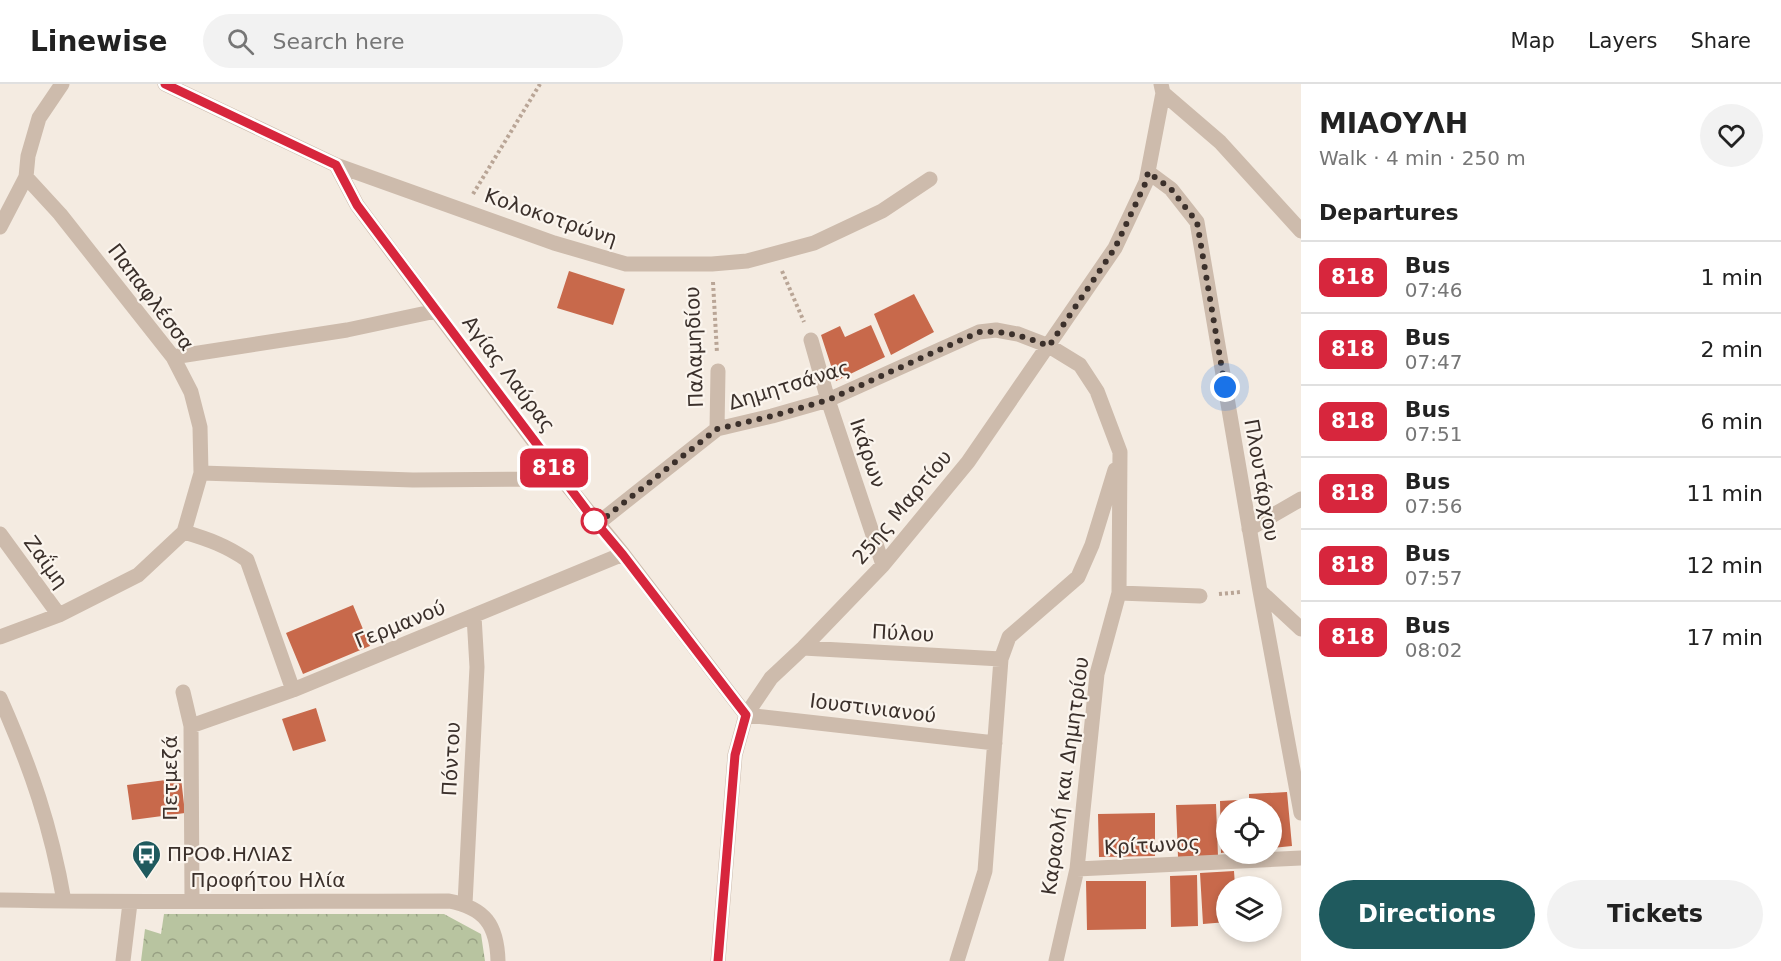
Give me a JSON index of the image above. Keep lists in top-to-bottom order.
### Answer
{
  "streets": {
    "street": [
      "Κολοκοτρώνη",
      "Παπαφλέσσα",
      "Παλαμηδίου",
      "Αγίας Λαύρας",
      "Δημητσάνας",
      "Ικάρων",
      "Πλουτάρχου",
      "25ης Μαρτίου",
      "Ζαΐμη",
      "Γερμανού",
      "Πύλου",
      "Ιουστινιανού",
      "Πόντου",
      "Καραολή και Δημητρίου",
      "Πετμεζά",
      "Κρίτωνος",
      "Προφήτου Ηλία"
    ]
  },
  "crossings": [
    ["Κολοκοτρώνη", "Παλαμηδίου"],
    ["Κολοκοτρώνη", "Αγίας Λαύρας"],
    ["Παλαμηδίου", "Δημητσάνας"],
    ["Αγίας Λαύρας", "Δημητσάνας"],
    ["Αγίας Λαύρας", "25ης Μαρτίου"],
    ["Αγίας Λαύρας", "Γερμανού"],
    ["Αγίας Λαύρας", "Ιουστινιανού"],
    ["Δημητσάνας", "Ικάρων"],
    ["Δημητσάνας", "25ης Μαρτίου"],
    ["Δημητσάνας", "Καραολή και Δημητρίου"],
    ["Ικάρων", "25ης Μαρτίου"],
    ["Πλουτάρχου", "25ης Μαρτίου"],
    ["25ης Μαρτίου", "Πύλου"],
    ["25ης Μαρτίου", "Ιουστινιανού"],
    ["25ης Μαρτίου", "Καραολή και Δημητρίου"],
    ["Γερμανού", "Πόντου"],
    ["Γερμανού", "Πετμεζά"],
    ["Πόντου", "Προφήτου Ηλία"],
    ["Καραολή και Δημητρίου", "Κρίτωνος"],
    ["Πετμεζά", "Προφήτου Ηλία"]
  ],
  "places": {
    "bus stop": ["ΠΡΟΦ.ΗΛΙΑΣ"]
  },
  "lines": ["bus line 818"],
  "page": {
    "header": "Linewise",
    "search": "Search here",
    "nav": ["Map", "Layers", "Share"],
    "on_map": "818",
    "heading": [
      ["ΜΙΑΟΥΛΗ", "Walk · 4 min · 250 m"],
      "Departures"
    ],
    "list": [
      {
        "mark": "818",
        "name": "Bus",
        "note": "07:46",
        "value": "1 min"
      },
      {
        "mark": "818",
        "name": "Bus",
        "note": "07:47",
        "value": "2 min"
      },
      {
        "mark": "818",
        "name": "Bus",
        "note": "07:51",
        "value": "6 min"
      },
      {
        "mark": "818",
        "name": "Bus",
        "note": "07:56",
        "value": "11 min"
      },
      {
        "mark": "818",
        "name": "Bus",
        "note": "07:57",
        "value": "12 min"
      },
      {
        "mark": "818",
        "name": "Bus",
        "note": "08:02",
        "value": "17 min"
      }
    ],
    "buttons": ["Directions", "Tickets"]
  }
}
